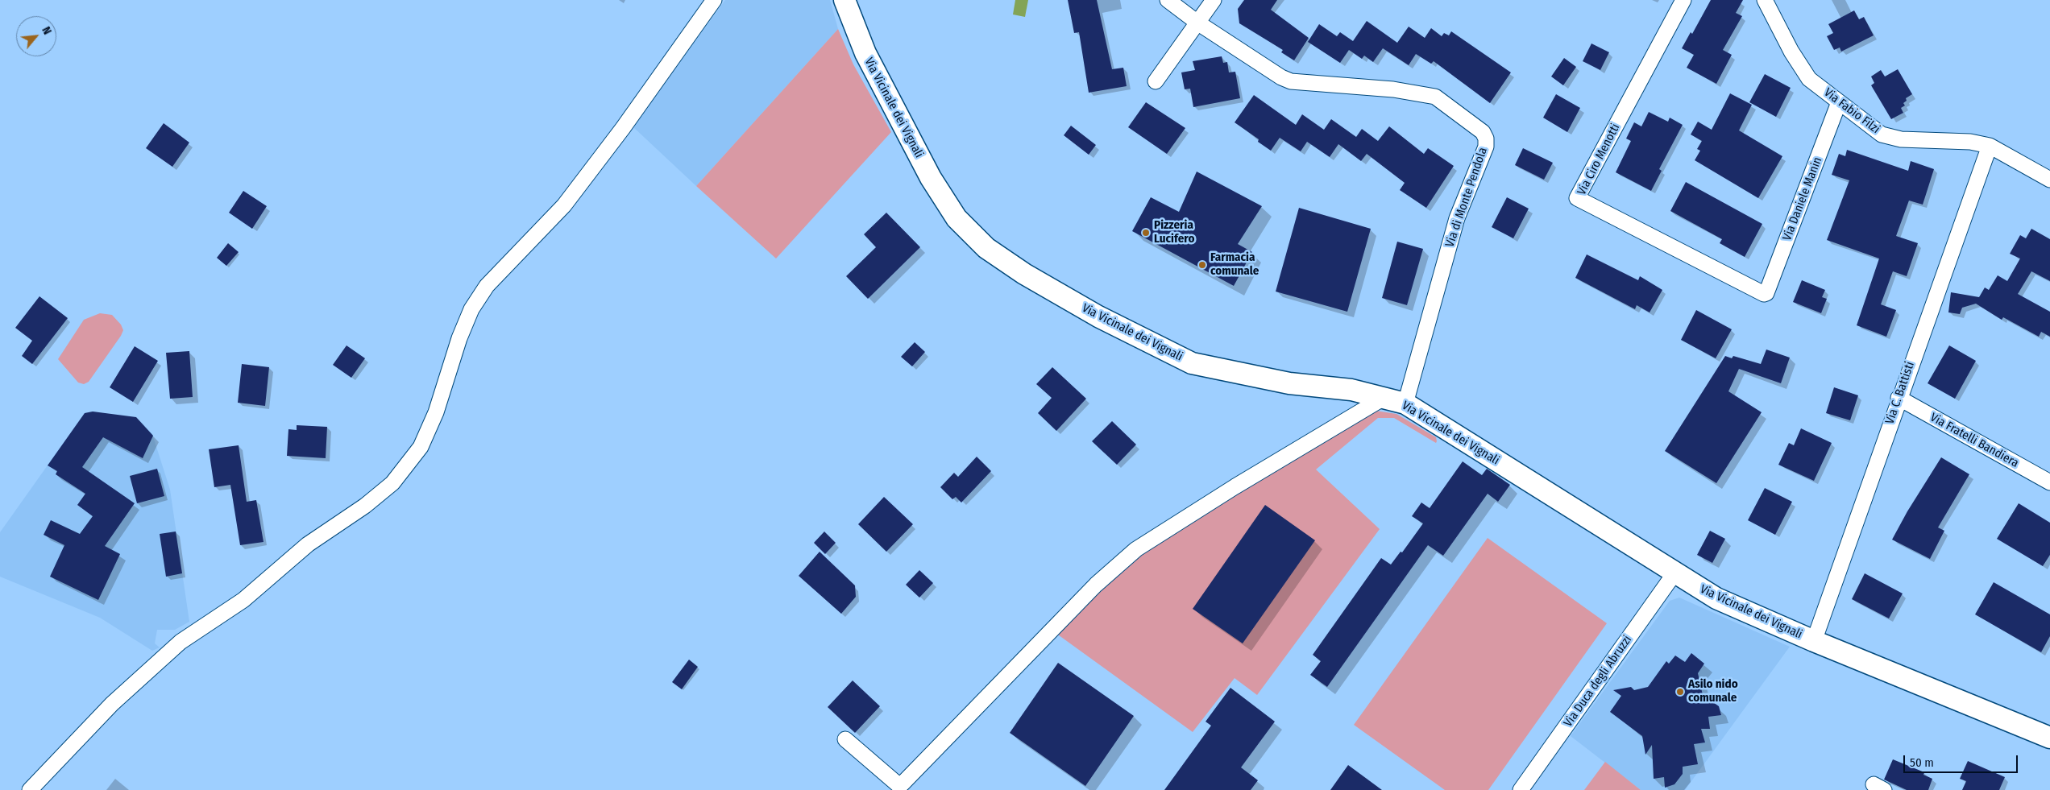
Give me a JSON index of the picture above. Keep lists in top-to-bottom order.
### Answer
{
  "streets": {
    "street": [
      "Via Vicinale dei Vignali",
      "Via Fabio Filzi",
      "Via Ciro Menotti",
      "Via di Monte Pendola",
      "Via Daniele Manin",
      "Via C. Battisti",
      "Via Fratelli Bandiera",
      "Via Duca degli Abruzzi"
    ]
  },
  "crossings": [
    ["Via Vicinale dei Vignali", "Via di Monte Pendola"],
    ["Via Vicinale dei Vignali", "Via C. Battisti"],
    ["Via Vicinale dei Vignali", "Via Duca degli Abruzzi"],
    ["Via Fabio Filzi", "Via Daniele Manin"],
    ["Via Fabio Filzi", "Via C. Battisti"],
    ["Via Ciro Menotti", "Via Daniele Manin"],
    ["Via C. Battisti", "Via Fratelli Bandiera"]
  ],
  "places": ["Pizzeria Lucifero", "Farmacia comunale", "Asilo nido comunale"],
  "scale_bar": "50 m",
  "north": "top right"
}
